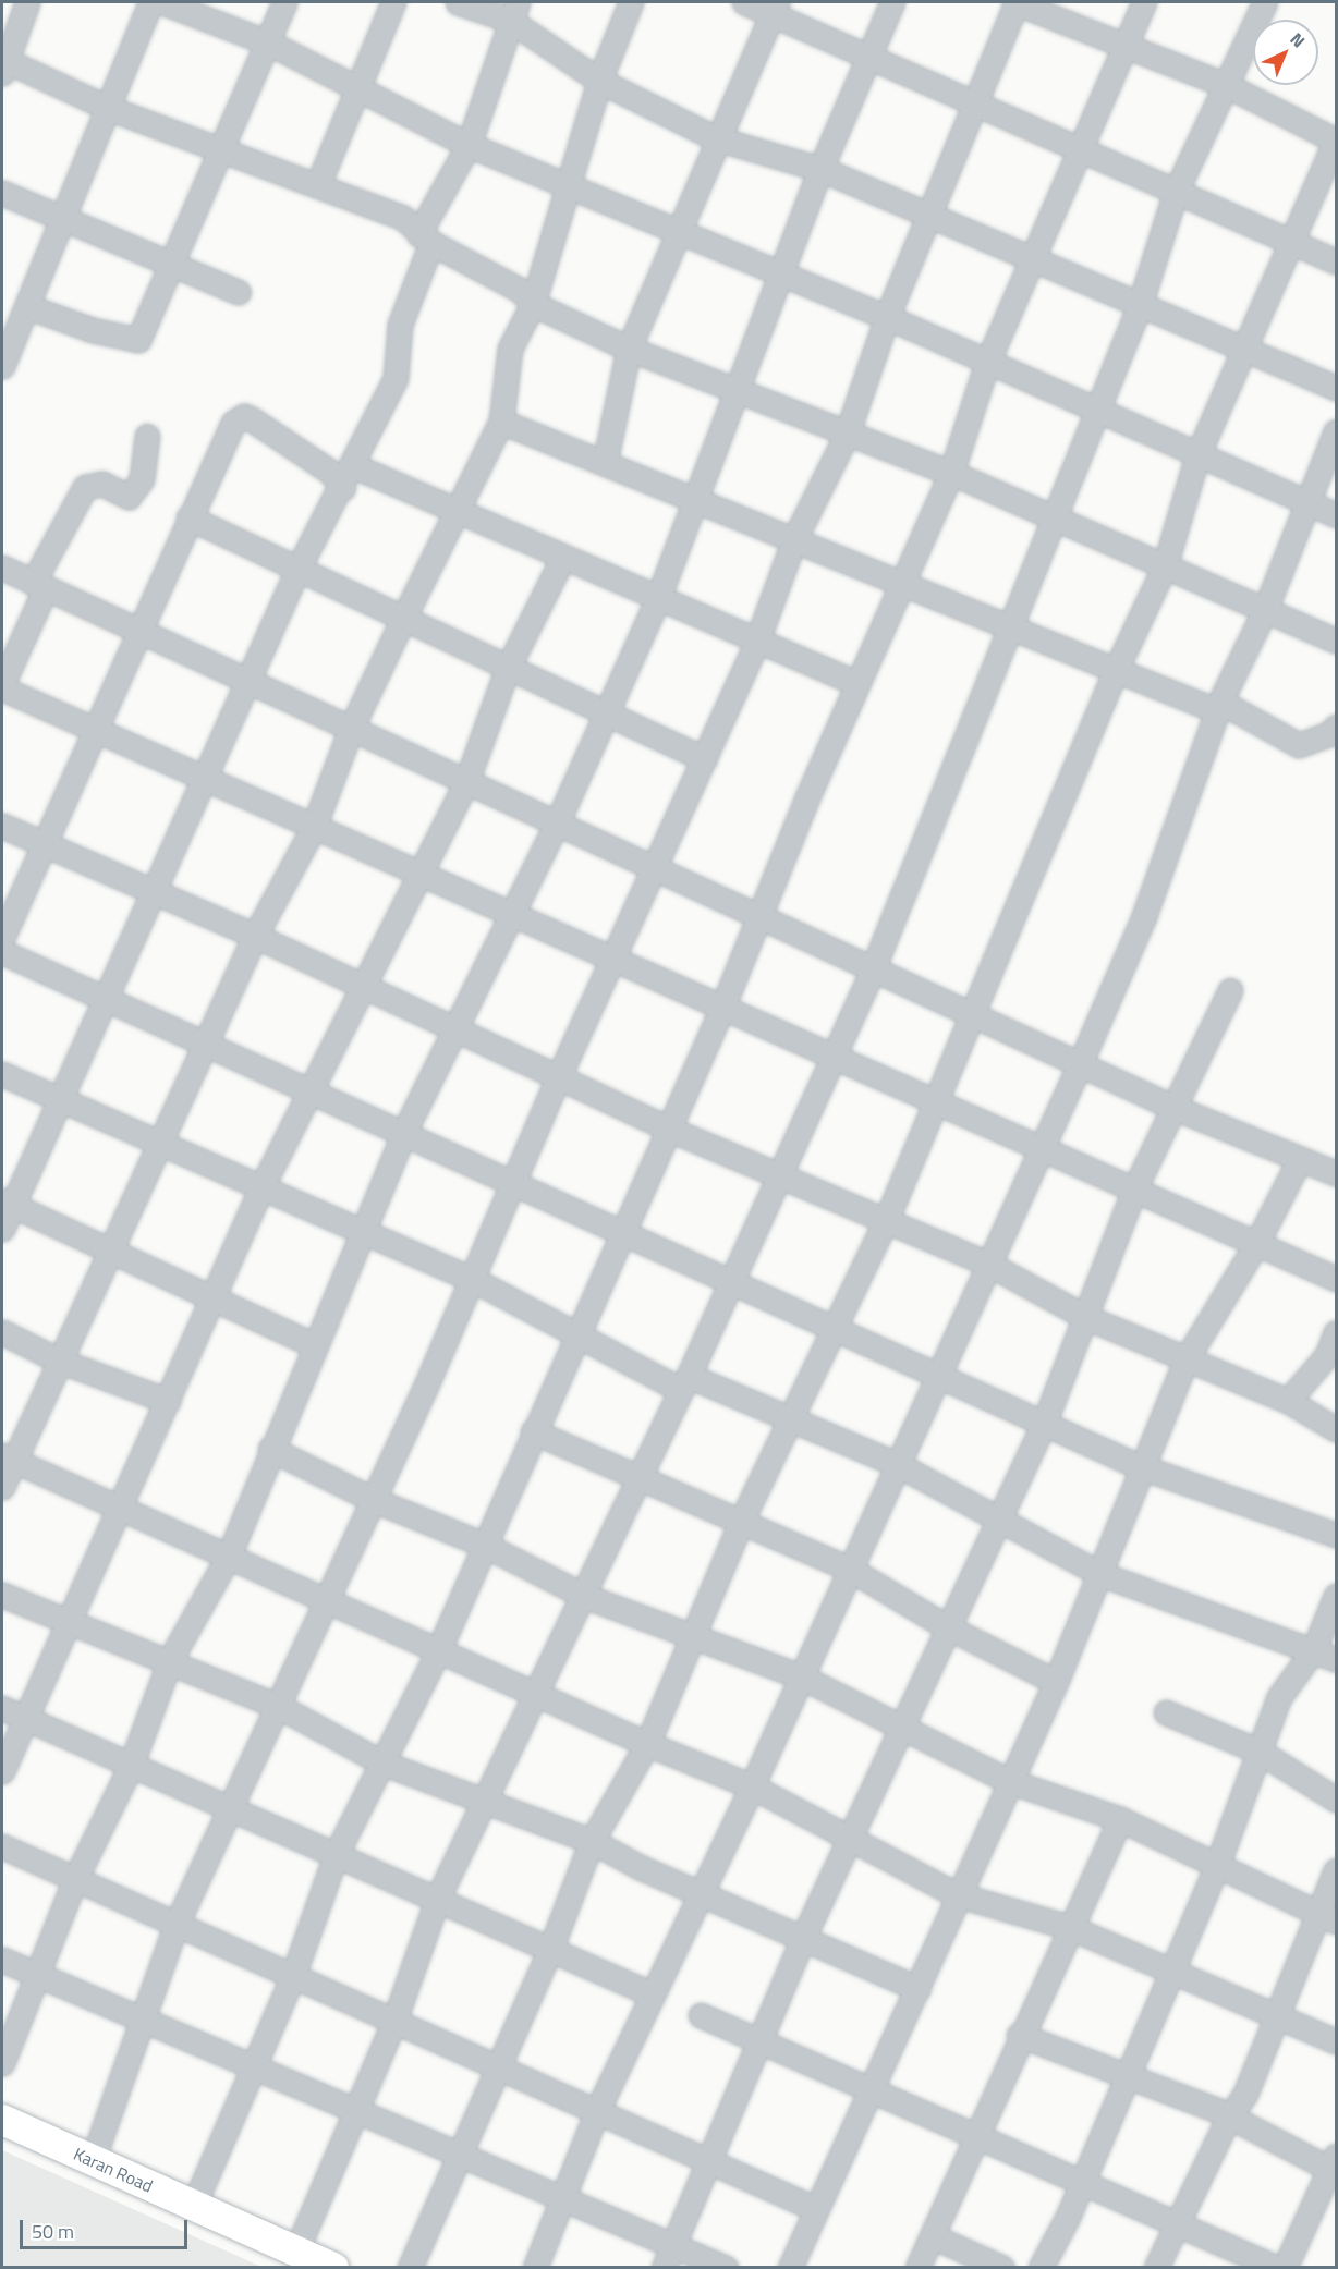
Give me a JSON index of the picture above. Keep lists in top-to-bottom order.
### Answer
{
  "streets": {
    "street": ["Karan Road"]
  },
  "scale_bar": "50 m",
  "north": "top right"
}
